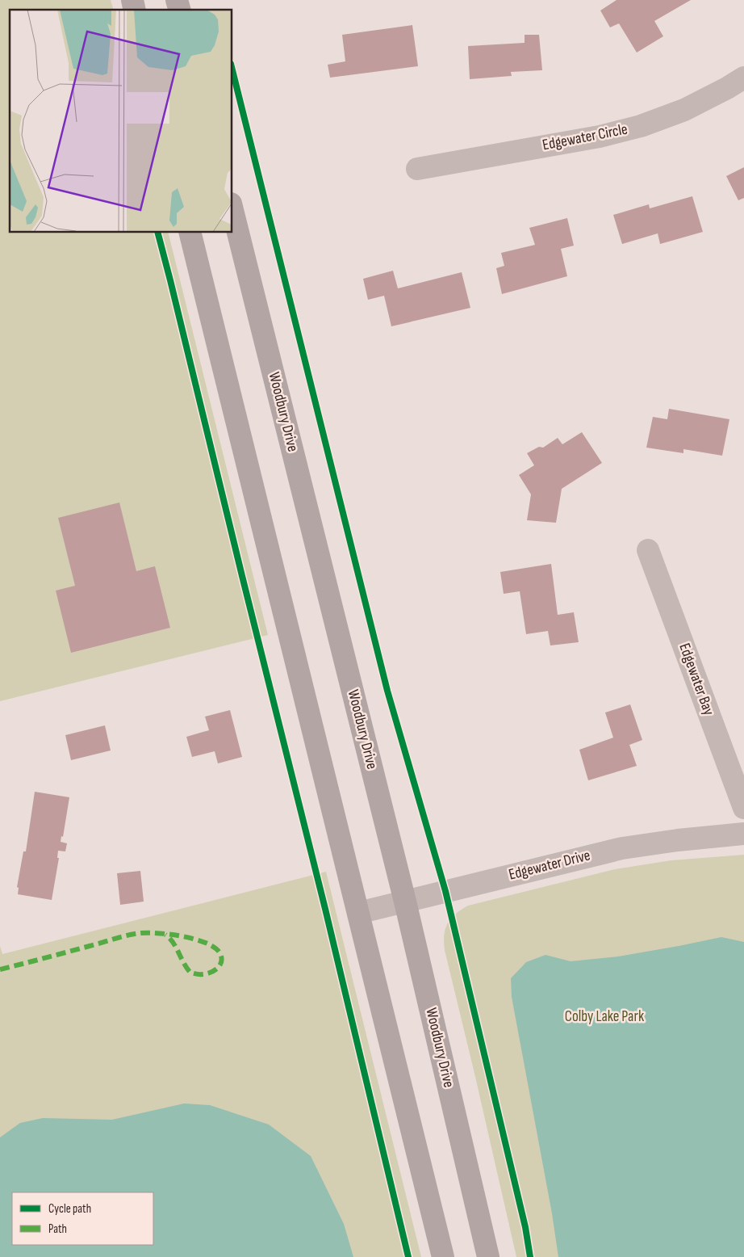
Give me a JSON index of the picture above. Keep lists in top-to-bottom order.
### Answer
{
  "streets": {
    "main road": ["Woodbury Drive"],
    "street": ["Edgewater Circle", "Edgewater Bay", "Edgewater Drive"]
  },
  "crossings": [
    ["Woodbury Drive", "Edgewater Drive"]
  ],
  "parks": ["Colby Lake Park"],
  "legend": ["Cycle path", "Path"]
}
